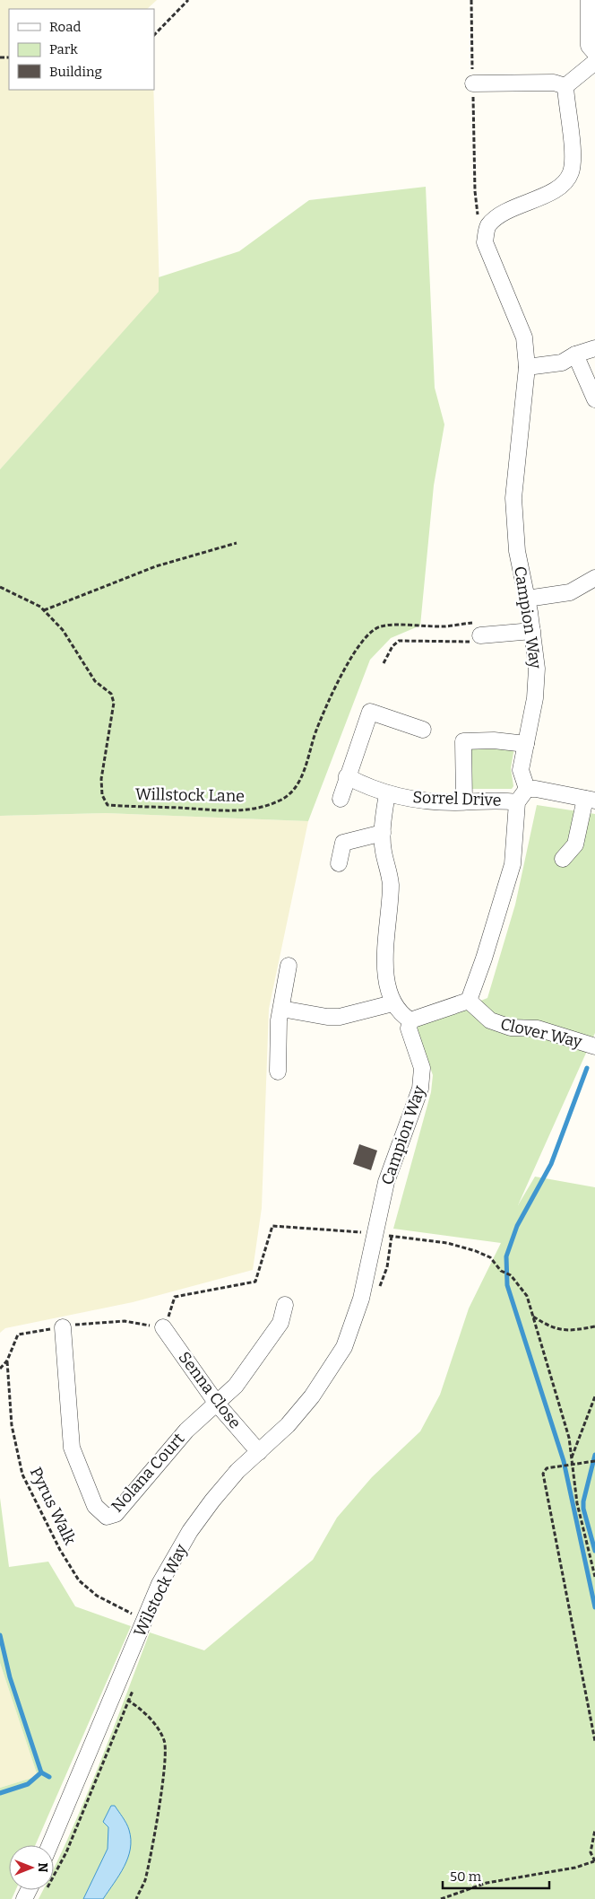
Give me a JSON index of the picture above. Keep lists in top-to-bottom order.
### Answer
{
  "streets": {
    "street": [
      "Campion Way",
      "Sorrel Drive",
      "Clover Way",
      "Senna Close",
      "Nolana Court",
      "Wilstock Way"
    ],
    "path": ["Willstock Lane", "Pyrus Walk"]
  },
  "crossings": [
    ["Campion Way", "Wilstock Way"],
    ["Senna Close", "Nolana Court"],
    ["Senna Close", "Wilstock Way"],
    ["Pyrus Walk", "Wilstock Way"]
  ],
  "legend": ["Road", "Park", "Building"],
  "scale_bar": "50 m",
  "north": "right"
}
